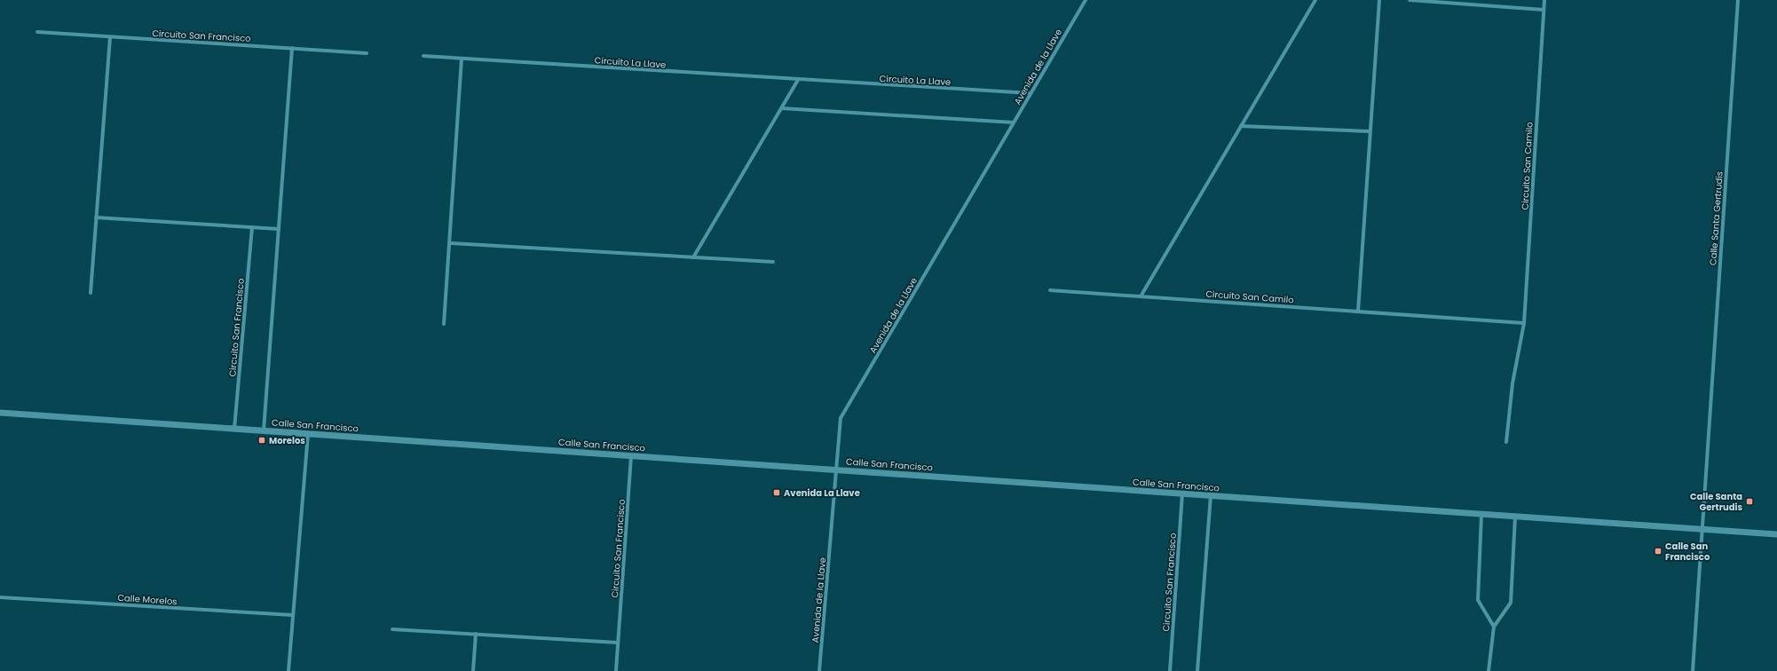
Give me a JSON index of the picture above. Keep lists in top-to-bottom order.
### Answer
{
  "streets": {
    "street": [
      "Circuito San Francisco",
      "Circuito La Llave",
      "Avenida de la Llave",
      "Circuito San Camilo",
      "Calle Santa Gertrudis",
      "Calle San Francisco",
      "Calle Morelos"
    ]
  },
  "crossings": [
    ["Circuito San Francisco", "Calle San Francisco"],
    ["Circuito La Llave", "Avenida de la Llave"],
    ["Avenida de la Llave", "Calle San Francisco"],
    ["Calle Santa Gertrudis", "Calle San Francisco"]
  ],
  "places": {
    "transit": [
      "Morelos",
      "Avenida La Llave",
      "Calle Santa Gertrudis",
      "Calle San Francisco"
    ]
  }
}
